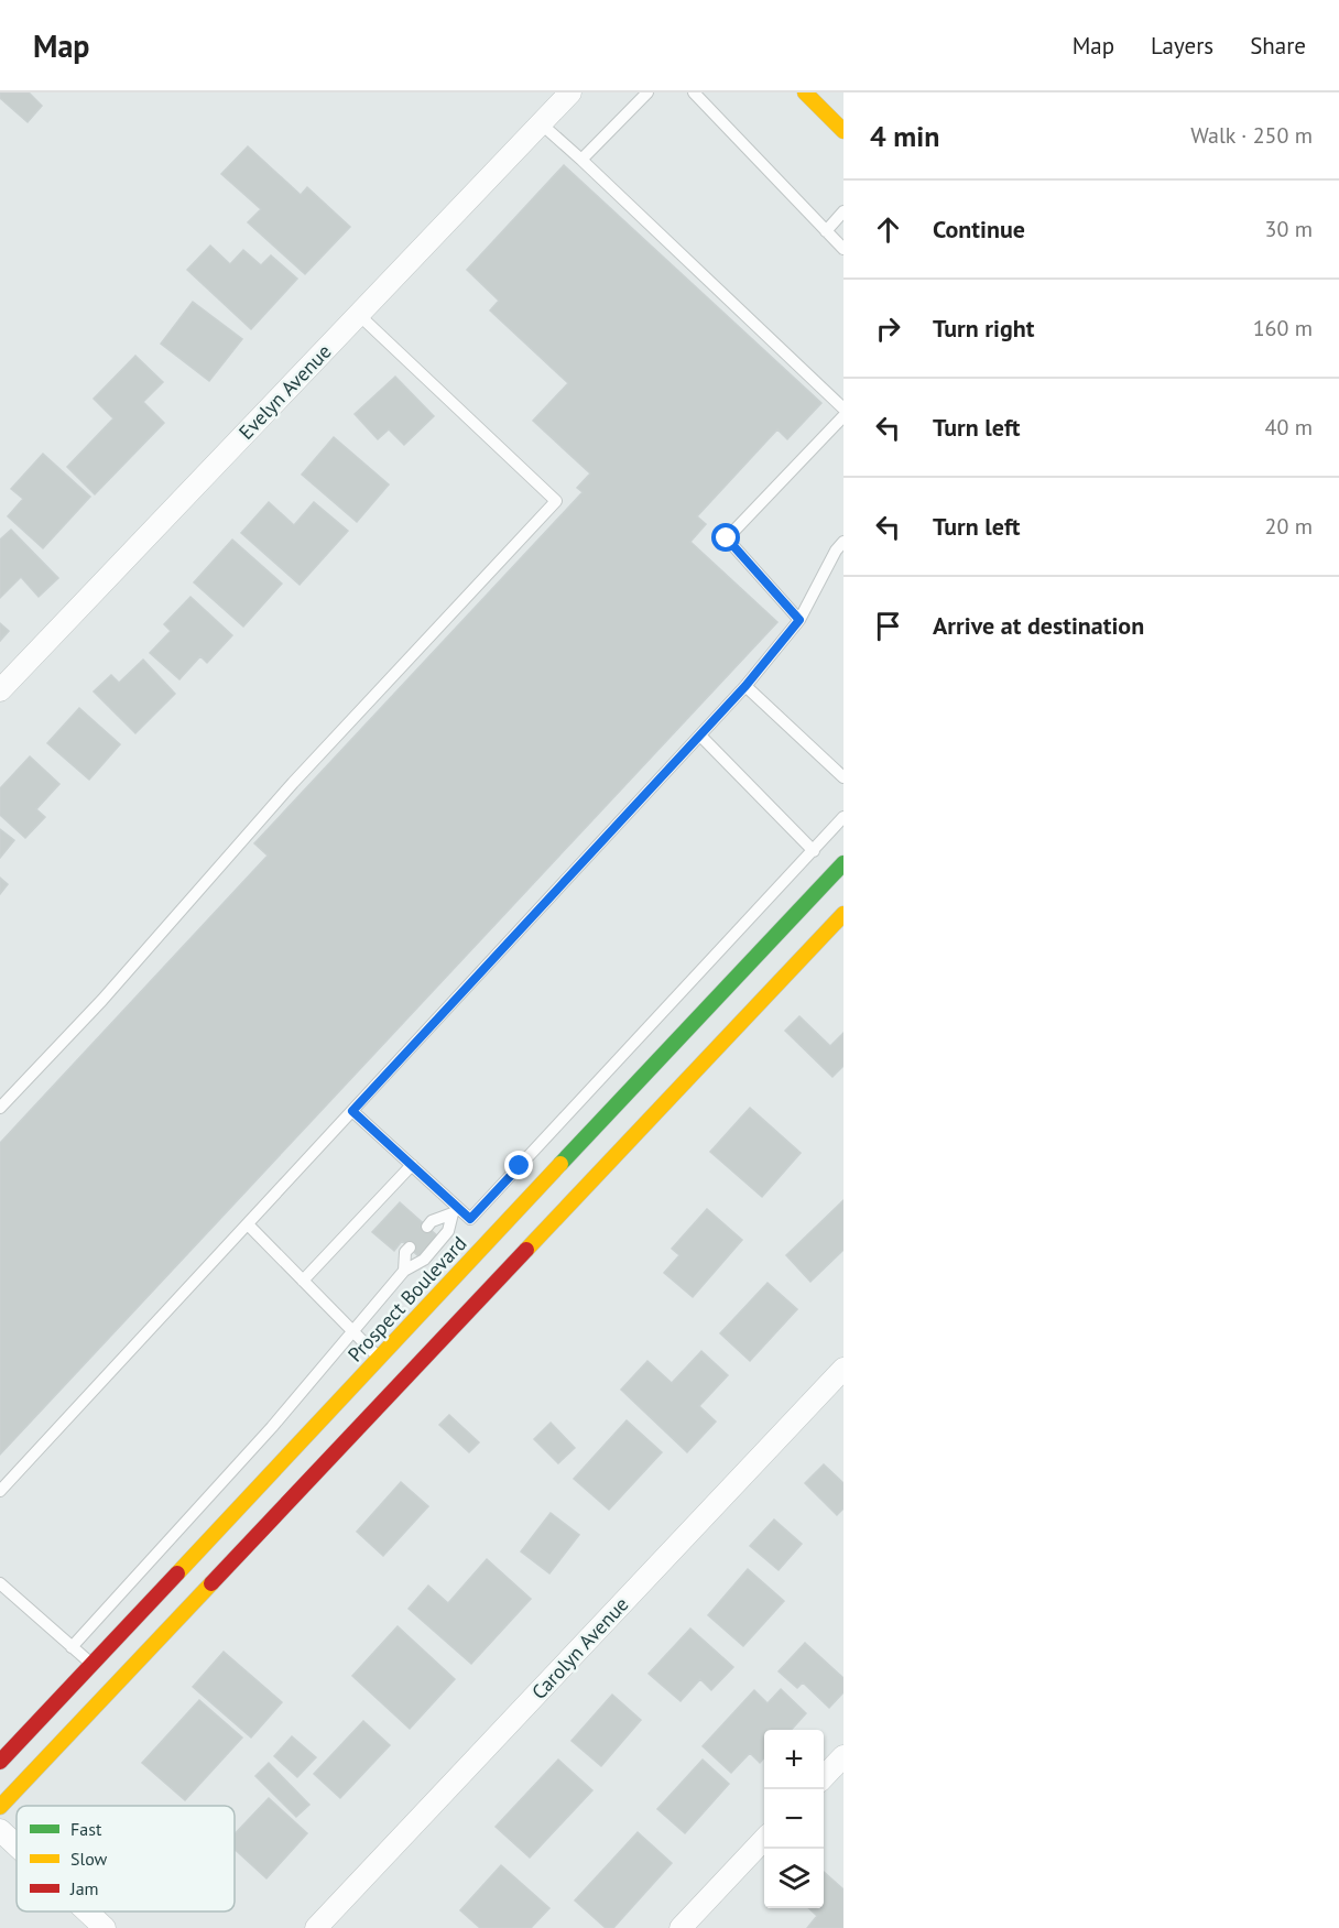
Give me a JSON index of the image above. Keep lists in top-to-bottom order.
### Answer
{
  "streets": {
    "main road": ["Prospect Boulevard"],
    "street": ["Evelyn Avenue", "Carolyn Avenue"]
  },
  "legend": ["Fast", "Slow", "Jam"],
  "page": {
    "header": "Map",
    "nav": ["Map", "Layers", "Share"],
    "heading": ["4 min", "Walk · 250 m"],
    "list": [
      ["Continue", "30 m"],
      ["Turn right", "160 m"],
      ["Turn left", "40 m"],
      ["Turn left", "20 m"],
      "Arrive at destination"
    ],
    "map_buttons": ["+", "−"]
  }
}
